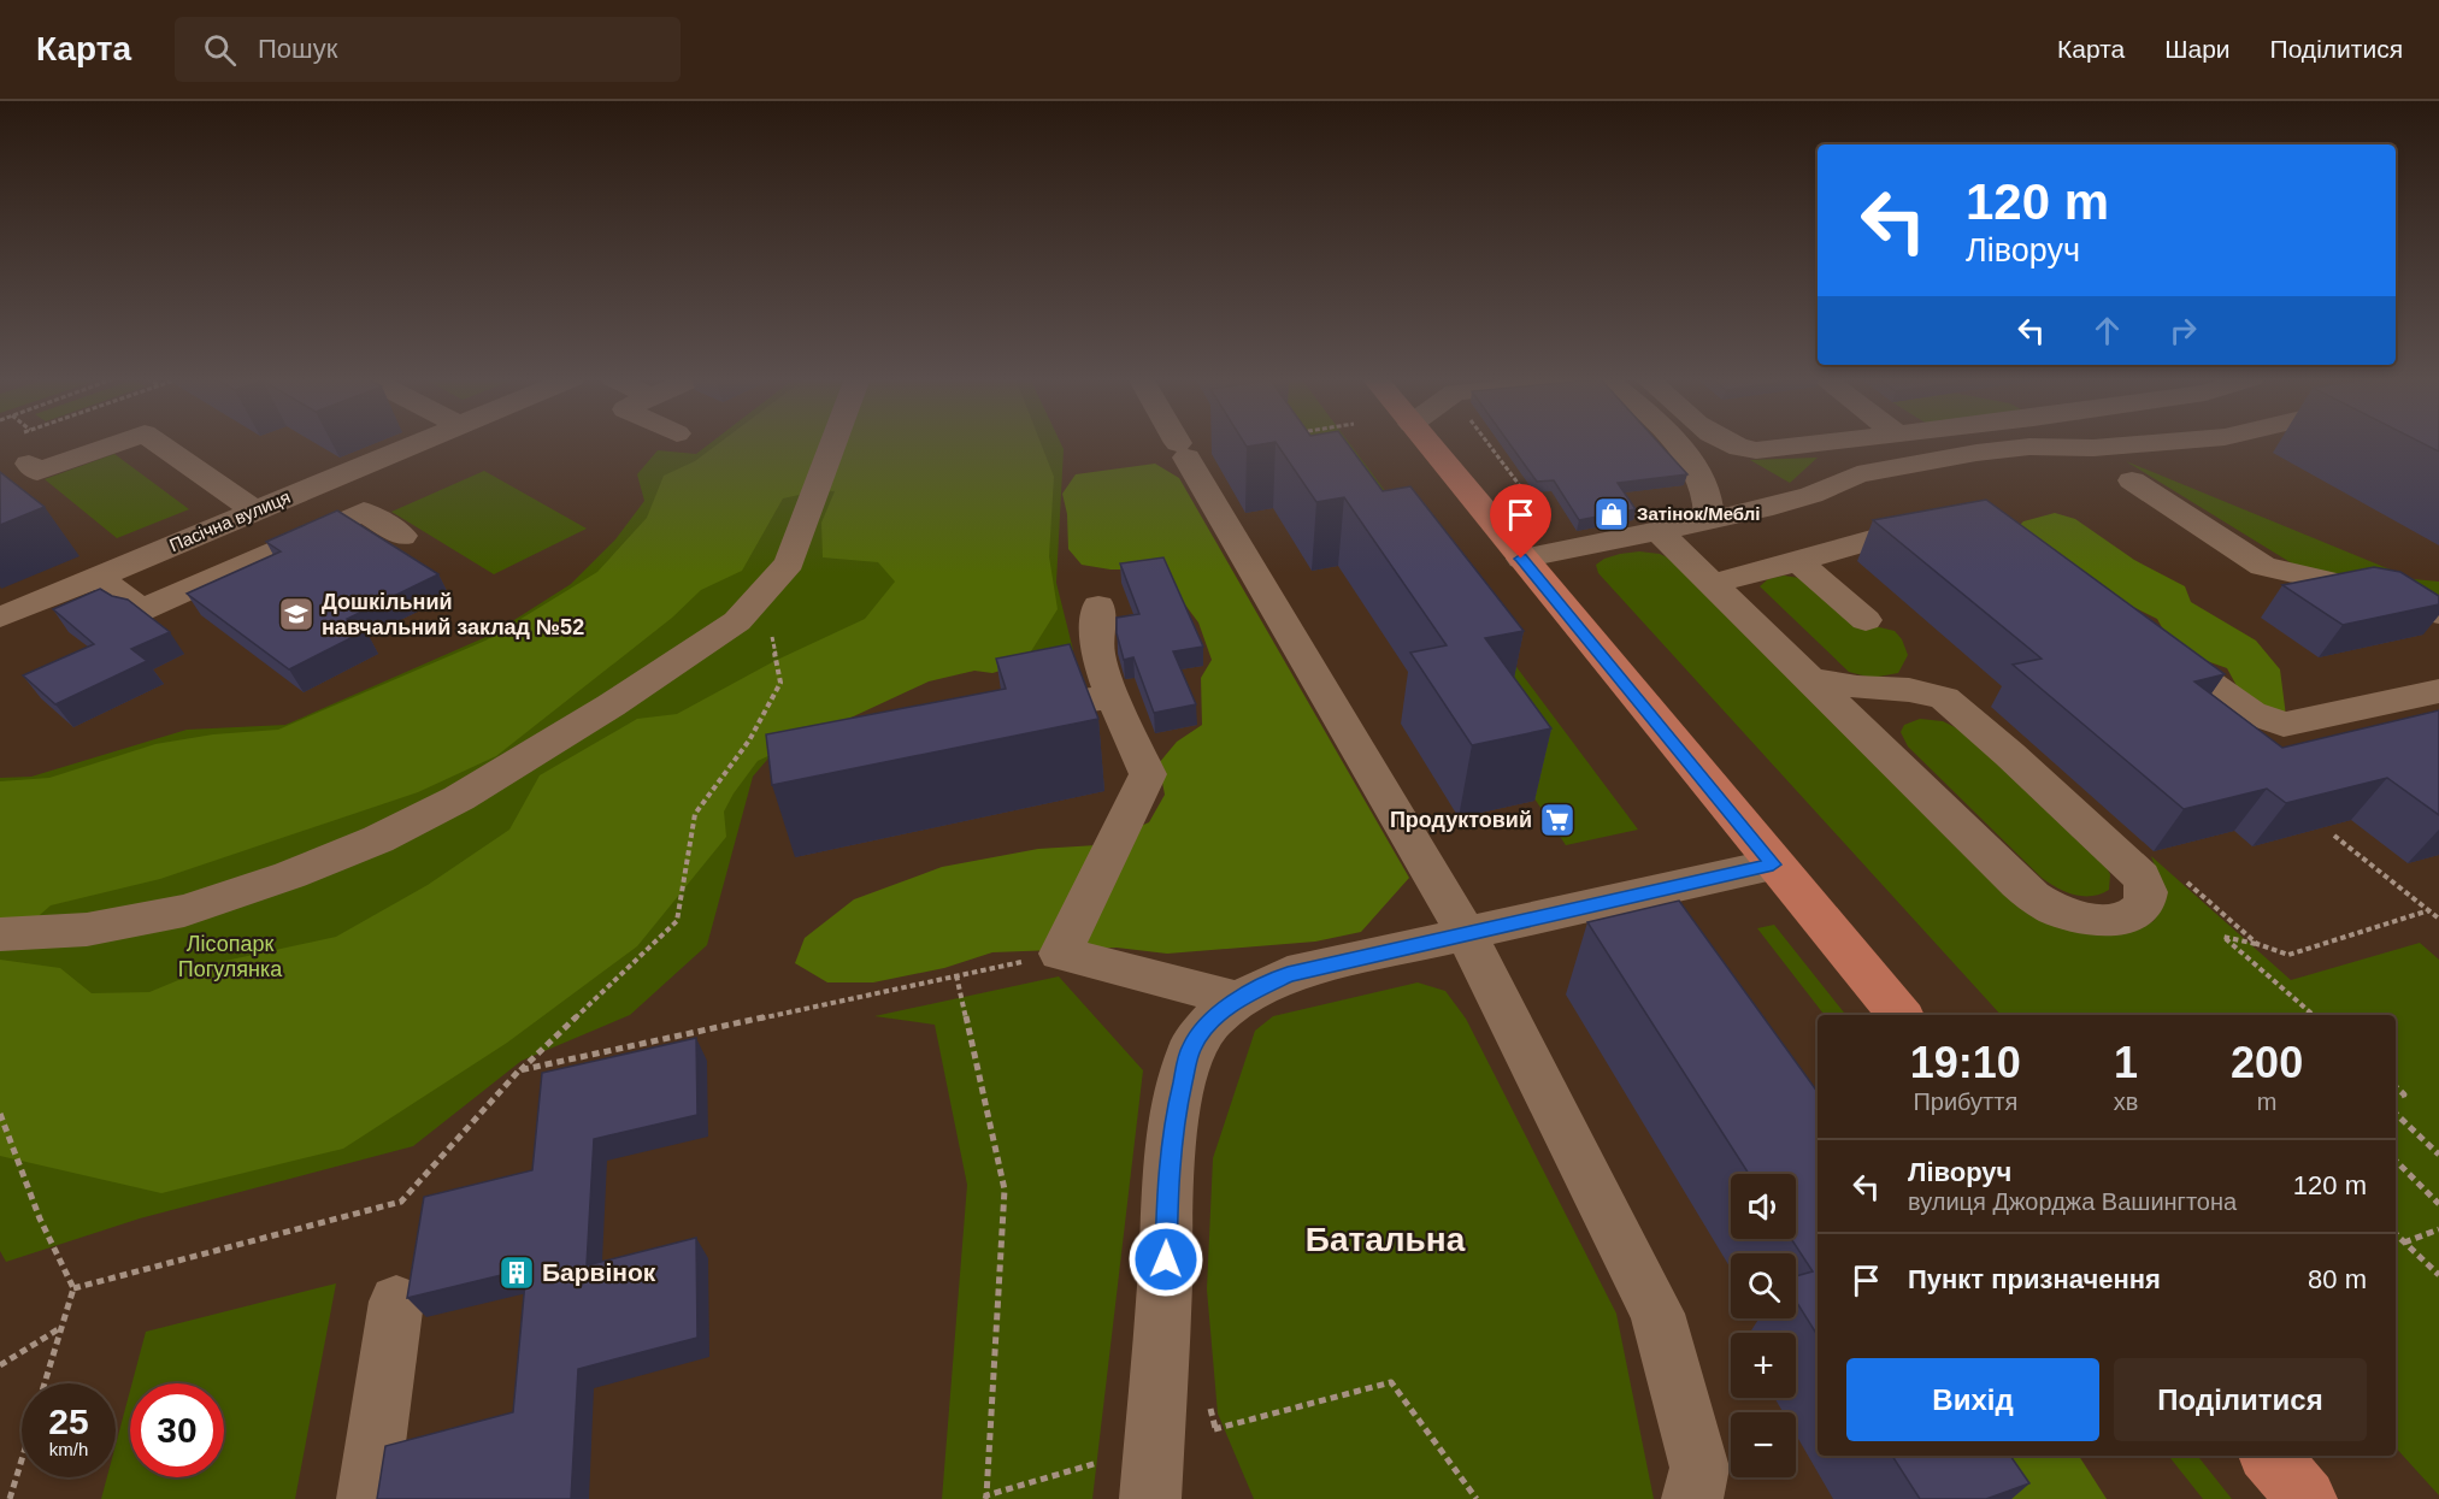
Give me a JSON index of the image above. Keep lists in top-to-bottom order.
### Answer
{
  "streets": {
    "street": ["Пасічна вулиця"]
  },
  "districts": ["Батальна"],
  "parks": ["Лісопарк Погулянка"],
  "places": {
    "shop": ["Затінок/Меблі"],
    "school or university": ["Дошкільний навчальний заклад №52"],
    "supermarket": ["Продуктовий"],
    "building": ["Барвінок"]
  },
  "page": {
    "header": "Карта",
    "search": "Пошук",
    "nav": ["Карта", "Шари", "Поділитися"],
    "turn": ["120 m", "Ліворуч"],
    "eta": [
      "19:10",
      "Прибуття",
      "1",
      "хв",
      "200",
      "m"
    ],
    "list": [
      {
        "name": "Ліворуч",
        "note": "вулиця Джорджа Вашингтона",
        "value": "120 m"
      },
      {
        "name": "Пункт призначення",
        "value": "80 m"
      }
    ],
    "map_buttons": ["+", "−"],
    "buttons": ["Вихід", "Поділитися"],
    "speed": "25 km/h",
    "limit": "30"
  }
}
